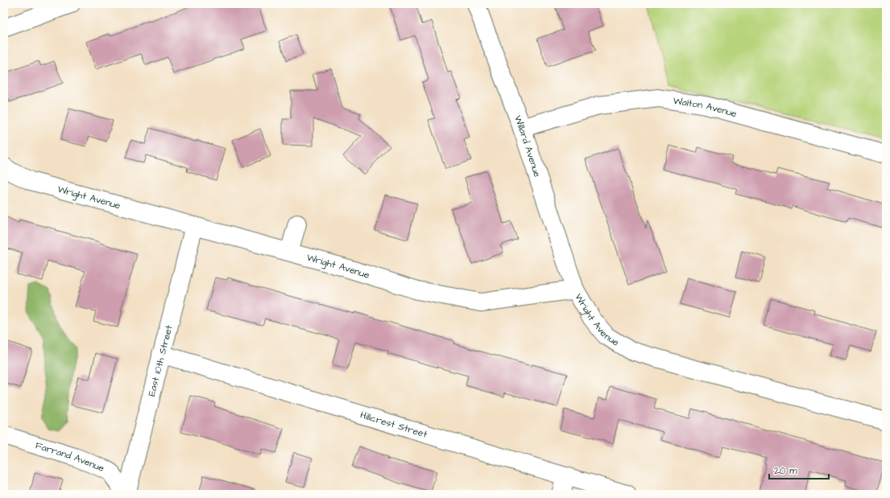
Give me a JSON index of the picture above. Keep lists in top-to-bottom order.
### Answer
{
  "streets": {
    "street": [
      "Walton Avenue",
      "Willard Avenue",
      "Wright Avenue",
      "East 10th Street",
      "Hillcrest Street",
      "Farrand Avenue"
    ]
  },
  "crossings": [
    ["Walton Avenue", "Willard Avenue"],
    ["Willard Avenue", "Wright Avenue"],
    ["Wright Avenue", "East 10th Street"],
    ["East 10th Street", "Hillcrest Street"],
    ["East 10th Street", "Farrand Avenue"]
  ],
  "scale_bar": "20 m"
}
